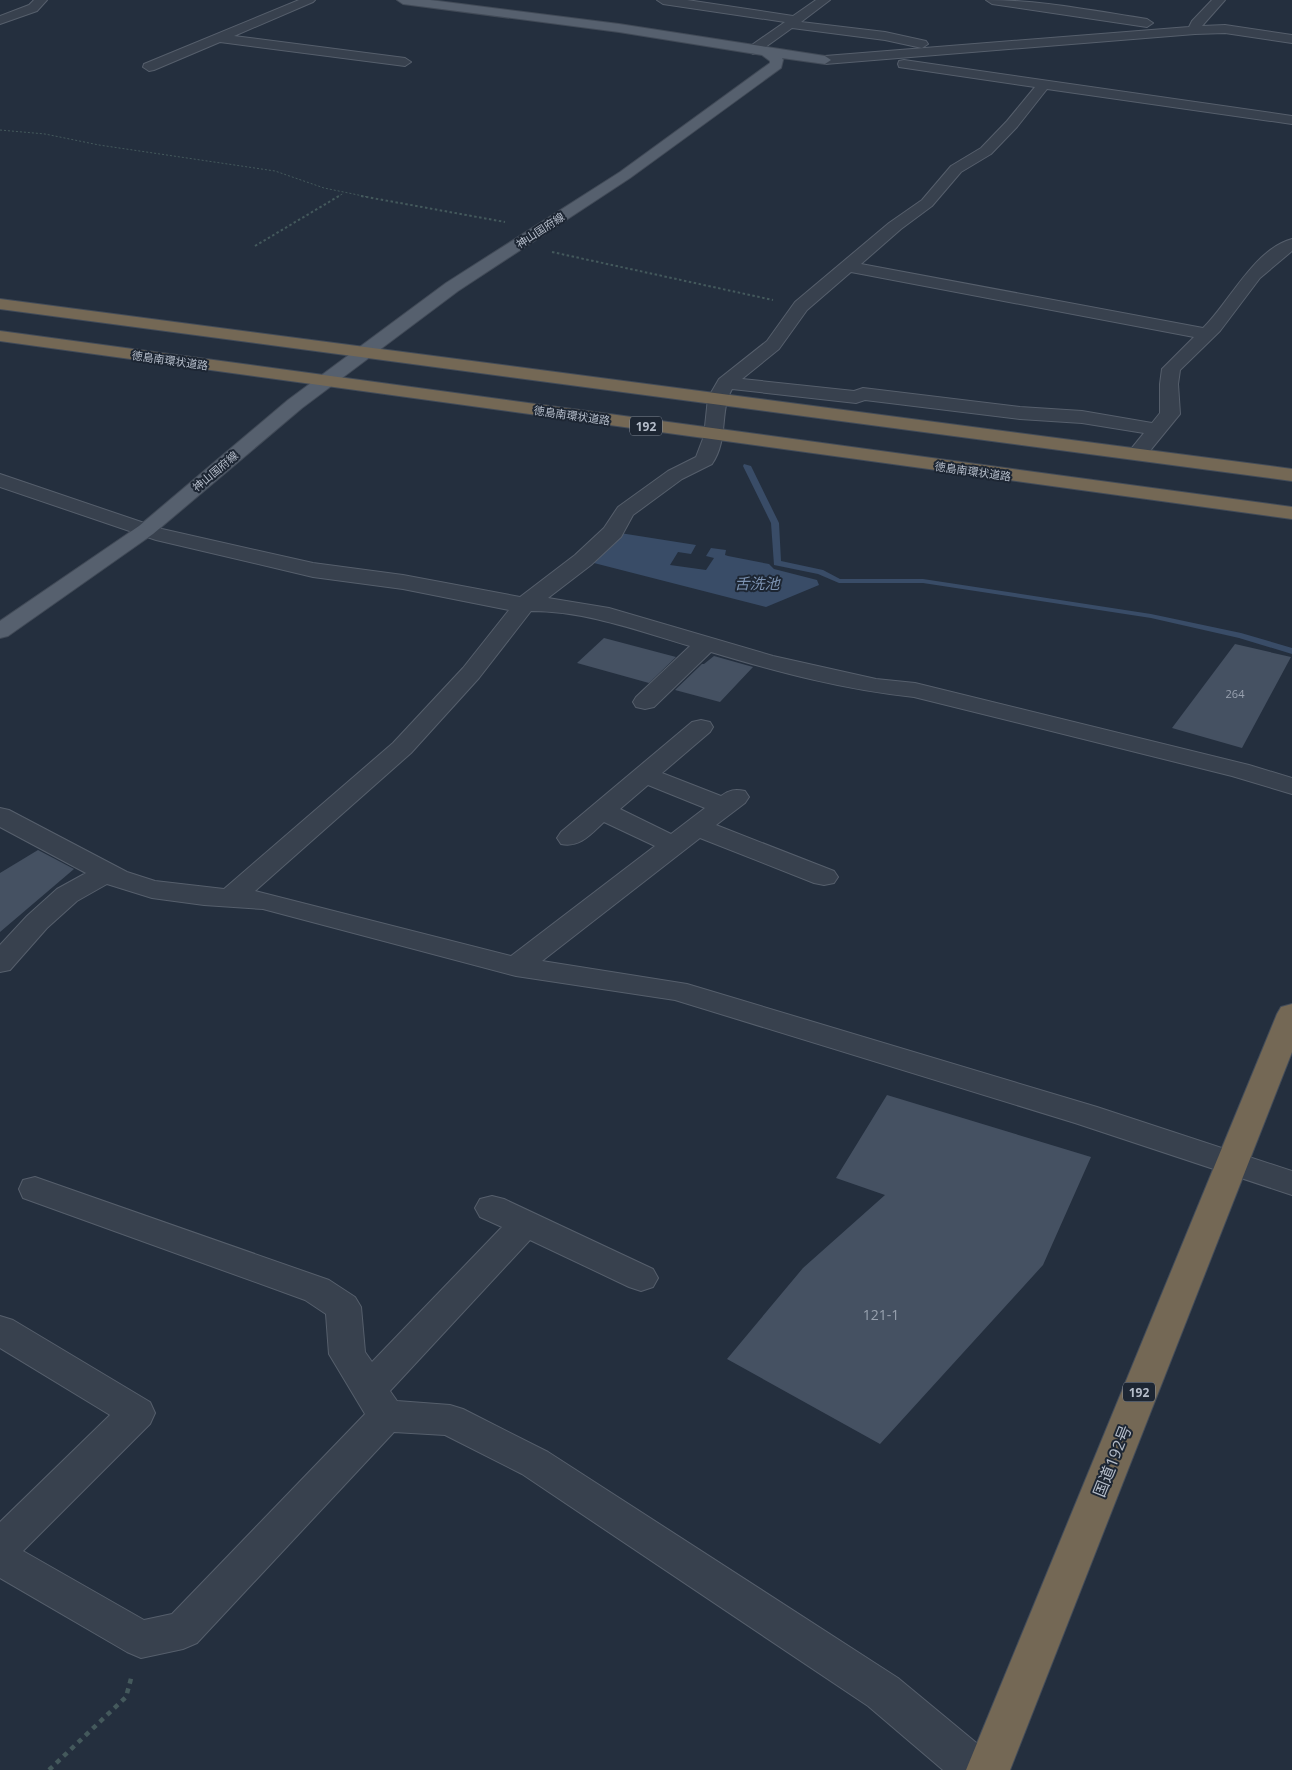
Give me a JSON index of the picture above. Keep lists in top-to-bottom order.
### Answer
{
  "streets": {
    "highway": ["徳島南環状道路", "192", "国道192号"],
    "main road": ["神山国府線"]
  },
  "crossings": [
    ["神山国府線", "徳島南環状道路"]
  ],
  "water": ["舌洗池"],
  "house_numbers": ["264", "121-1"]
}
